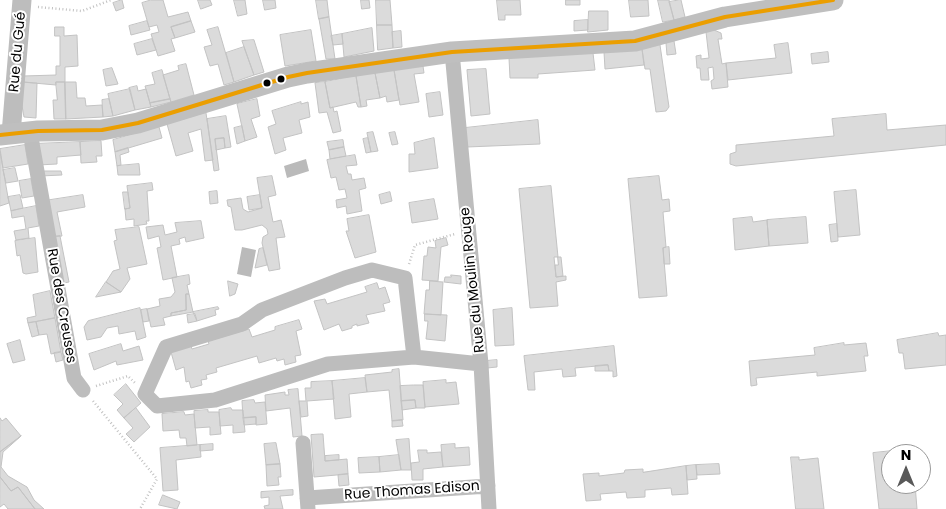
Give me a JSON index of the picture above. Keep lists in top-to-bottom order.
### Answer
{
  "streets": {
    "street": [
      "Rue du Gué",
      "Rue du Moulin Rouge",
      "Rue des Creuses",
      "Rue Thomas Edison"
    ]
  },
  "crossings": [
    ["Rue du Gué", "Rue des Creuses"],
    ["Rue du Moulin Rouge", "Rue Thomas Edison"]
  ],
  "north": "top"
}
